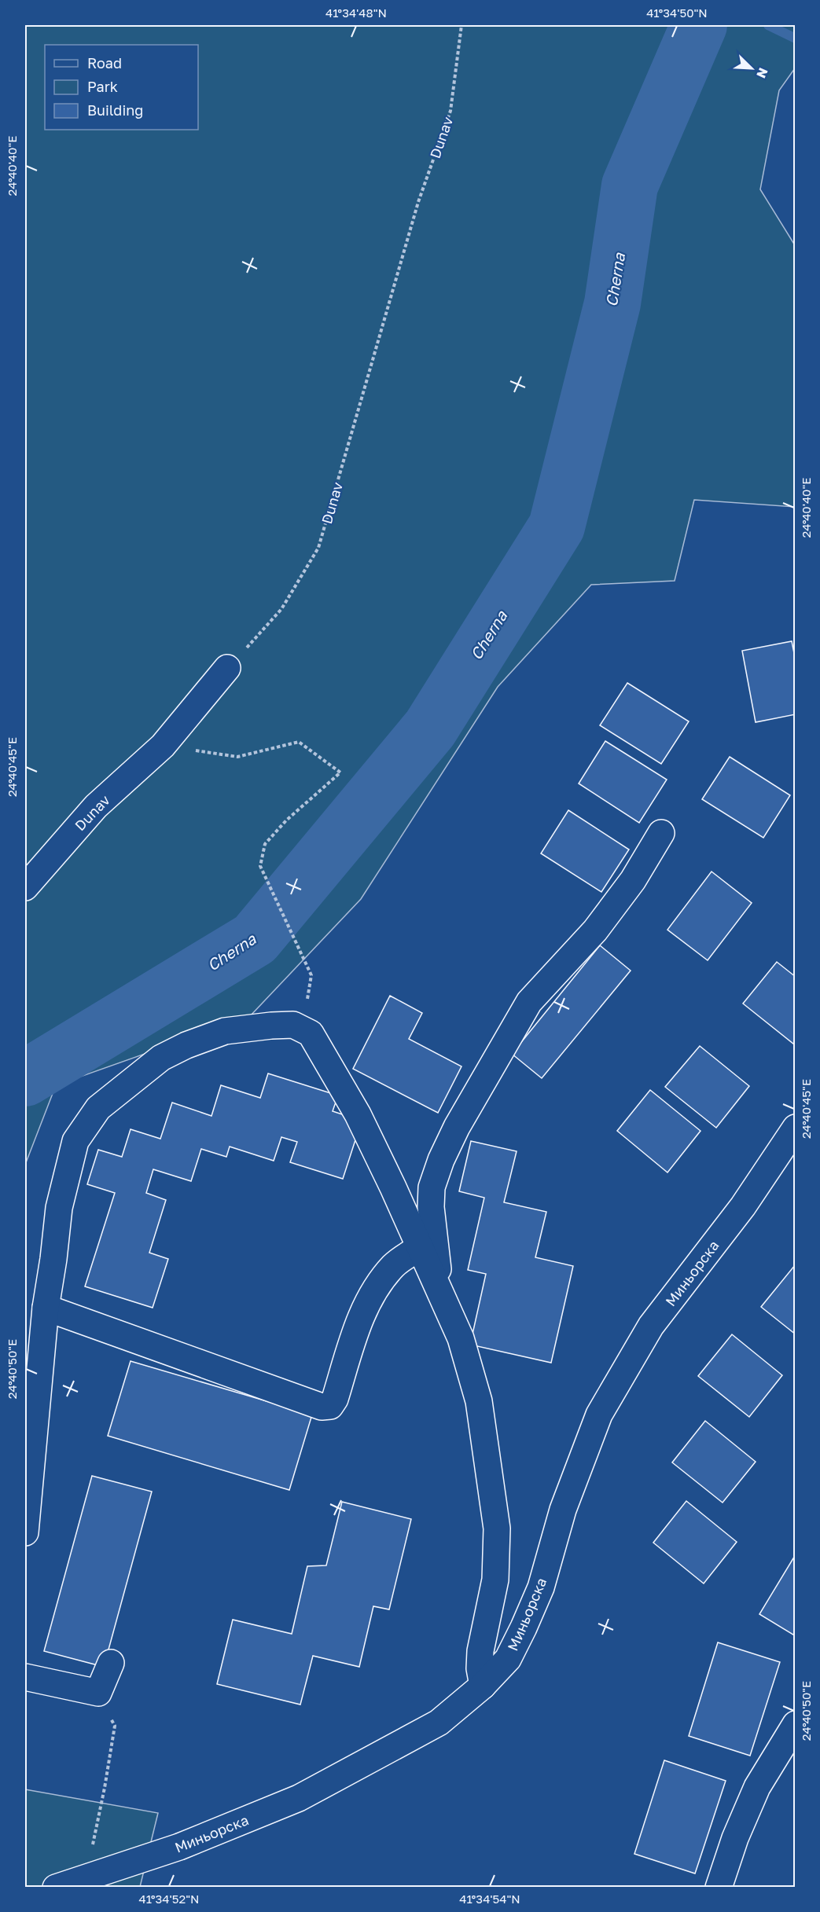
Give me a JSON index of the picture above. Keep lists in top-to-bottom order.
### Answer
{
  "streets": {
    "street": ["Dunav", "Миньорска"]
  },
  "water": ["Cherna"],
  "legend": ["Road", "Park", "Building"],
  "north": "bottom right",
  "coordinates": [
    "41°34'48\"N",
    "41°34'50\"N",
    "24°40'40\"E",
    "24°40'45\"E",
    "24°40'50\"E",
    "41°34'52\"N",
    "41°34'54\"N"
  ]
}
